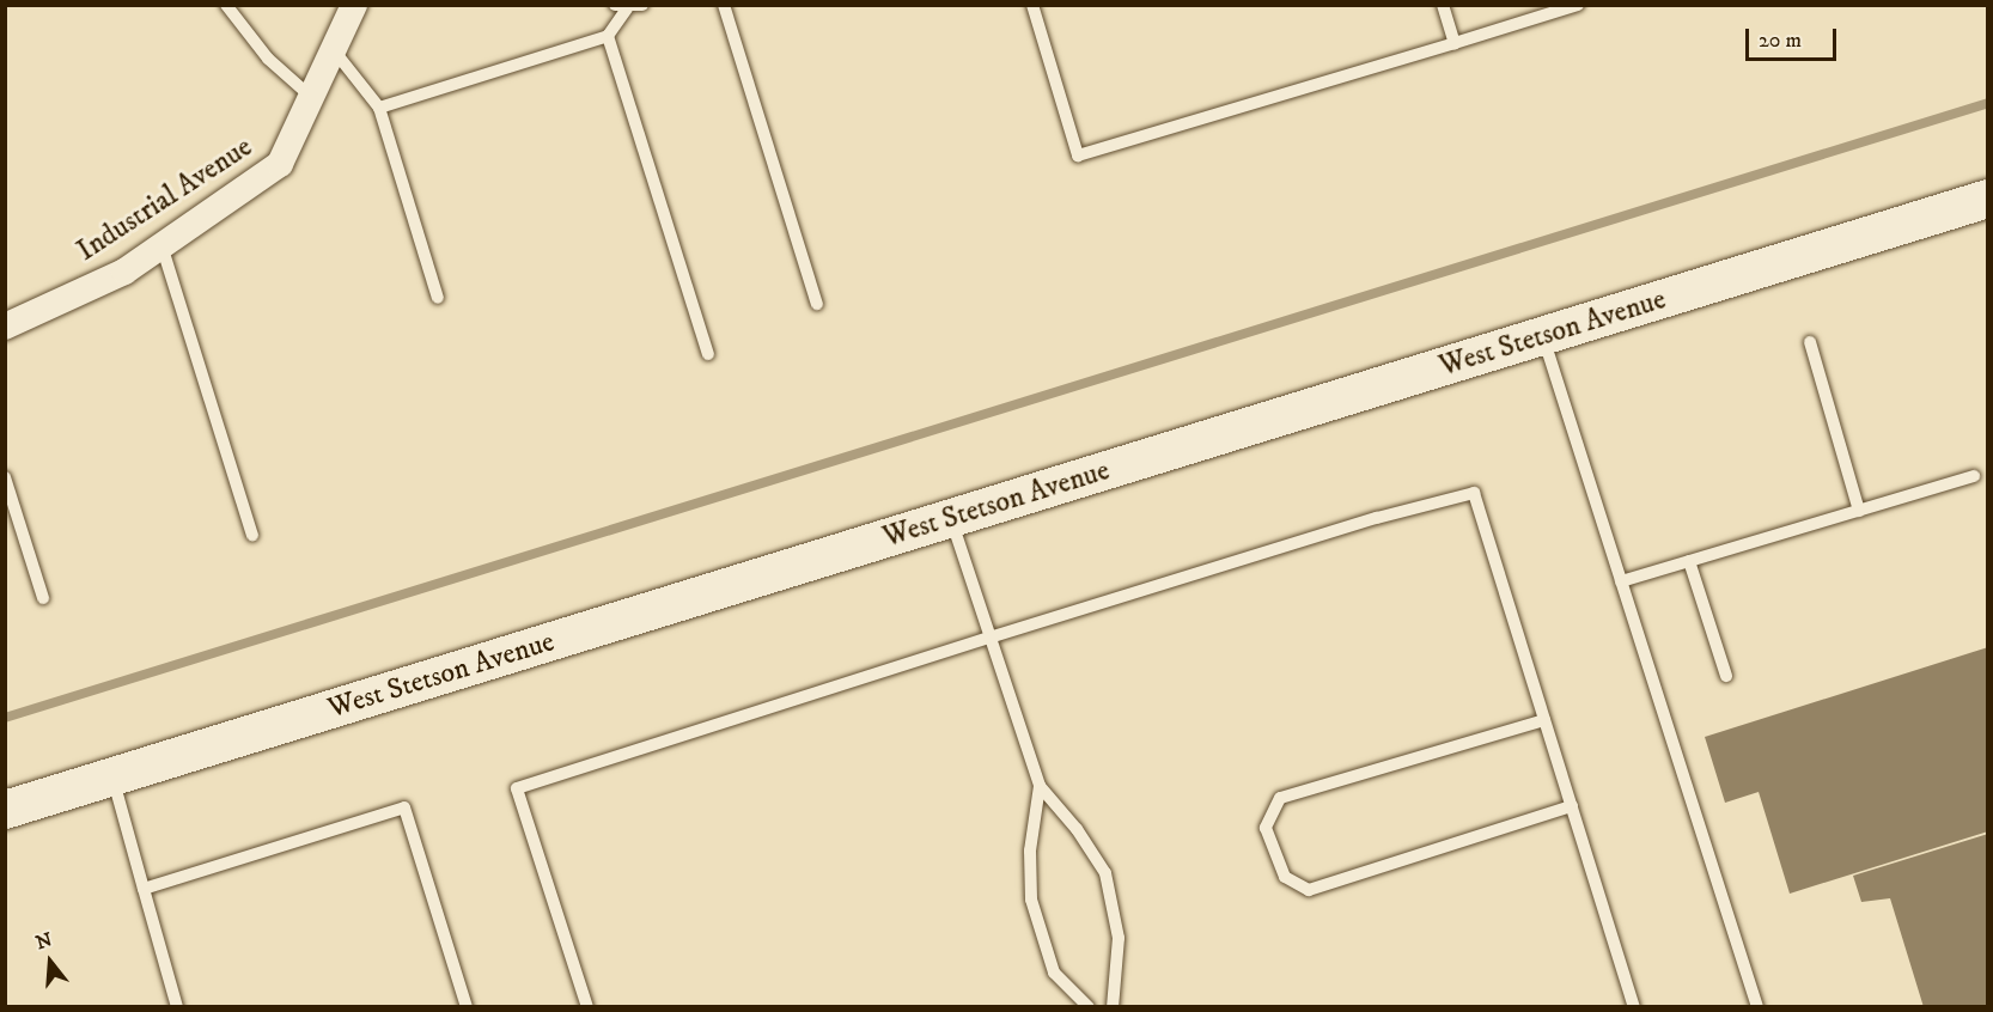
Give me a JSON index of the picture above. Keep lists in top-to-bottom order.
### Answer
{
  "streets": {
    "main road": ["West Stetson Avenue"],
    "street": ["Industrial Avenue"]
  },
  "scale_bar": "20 m",
  "north": "top"
}
